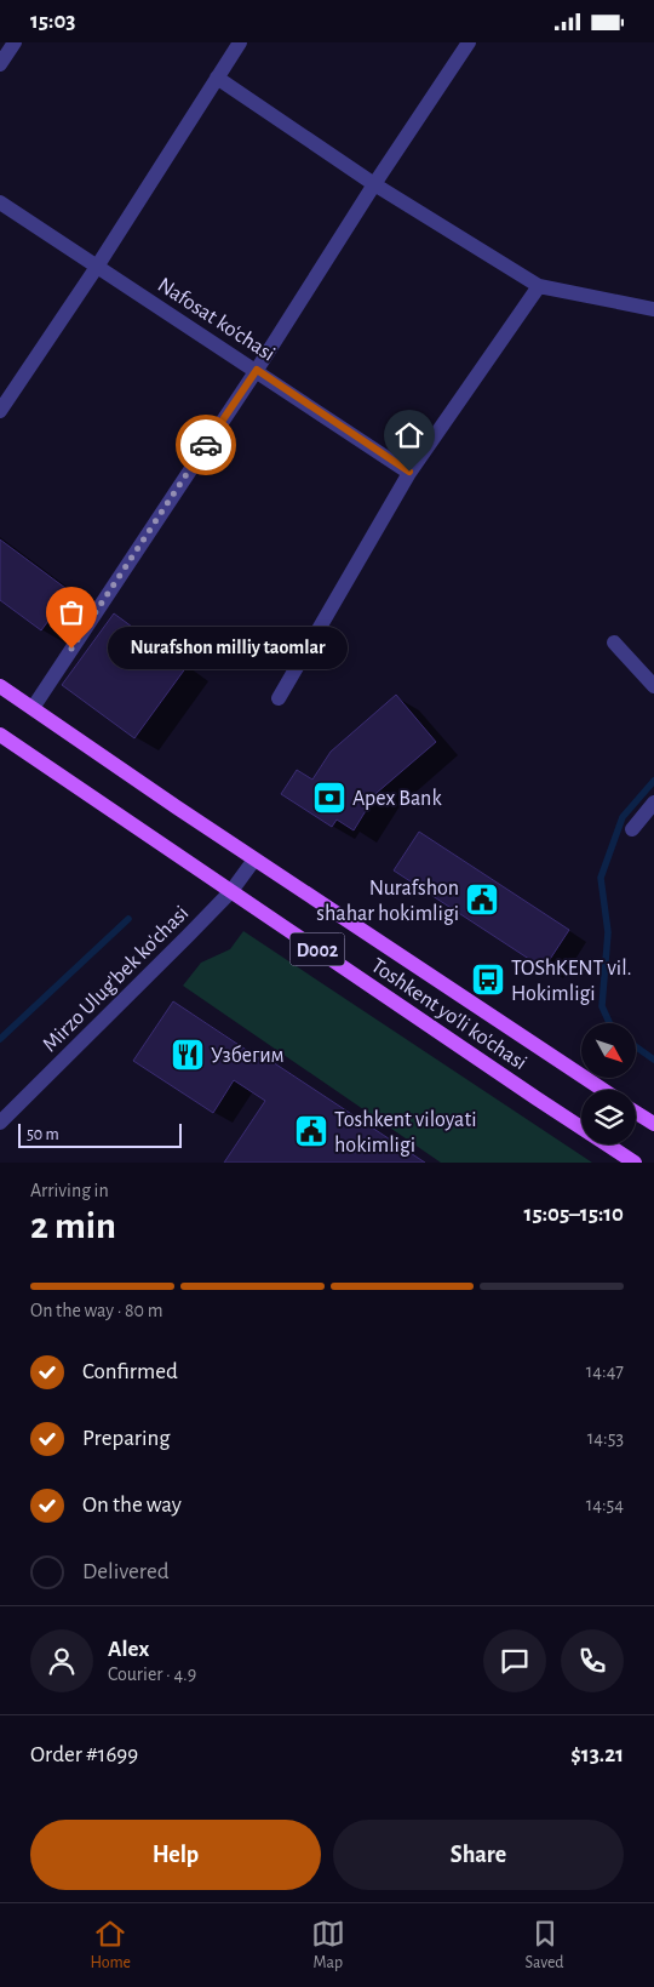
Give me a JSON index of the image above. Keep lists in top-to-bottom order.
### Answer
{
  "streets": {
    "main road": ["D002", "Toshkent yo'li ko'chasi"],
    "street": ["Nafosat ko‘chasi", "Mirzo Ulug'bek ko'chasi"]
  },
  "crossings": [
    ["Mirzo Ulug'bek ko'chasi", "Toshkent yo'li ko'chasi"]
  ],
  "places": {
    "other": ["Nurafshon milliy taomlar"],
    "bank": ["Apex Bank"],
    "public building": ["Nurafshon shahar hokimligi", "Toshkent viloyati hokimligi"],
    "bus stop": ["TOShKENT vil. Hokimligi"],
    "restaurant": ["Узбегим"]
  },
  "scale_bar": "50 m",
  "north": "bottom right",
  "page": {
    "status": "15:03",
    "bubble": "Nurafshon milliy taomlar",
    "scale": "50 m",
    "heading": ["2 min", "Arriving in", "15:05–15:10"],
    "panel": [
      "Alex",
      "Courier · 4.9",
      "Order #1699",
      "$13.21"
    ],
    "bar": "On the way · 80 m",
    "list": [
      ["Confirmed", "14:47"],
      ["Preparing", "14:53"],
      ["On the way", "14:54"],
      "Delivered"
    ],
    "buttons": ["Help", "Share"],
    "tabs": ["Home", "Map", "Saved"]
  }
}
